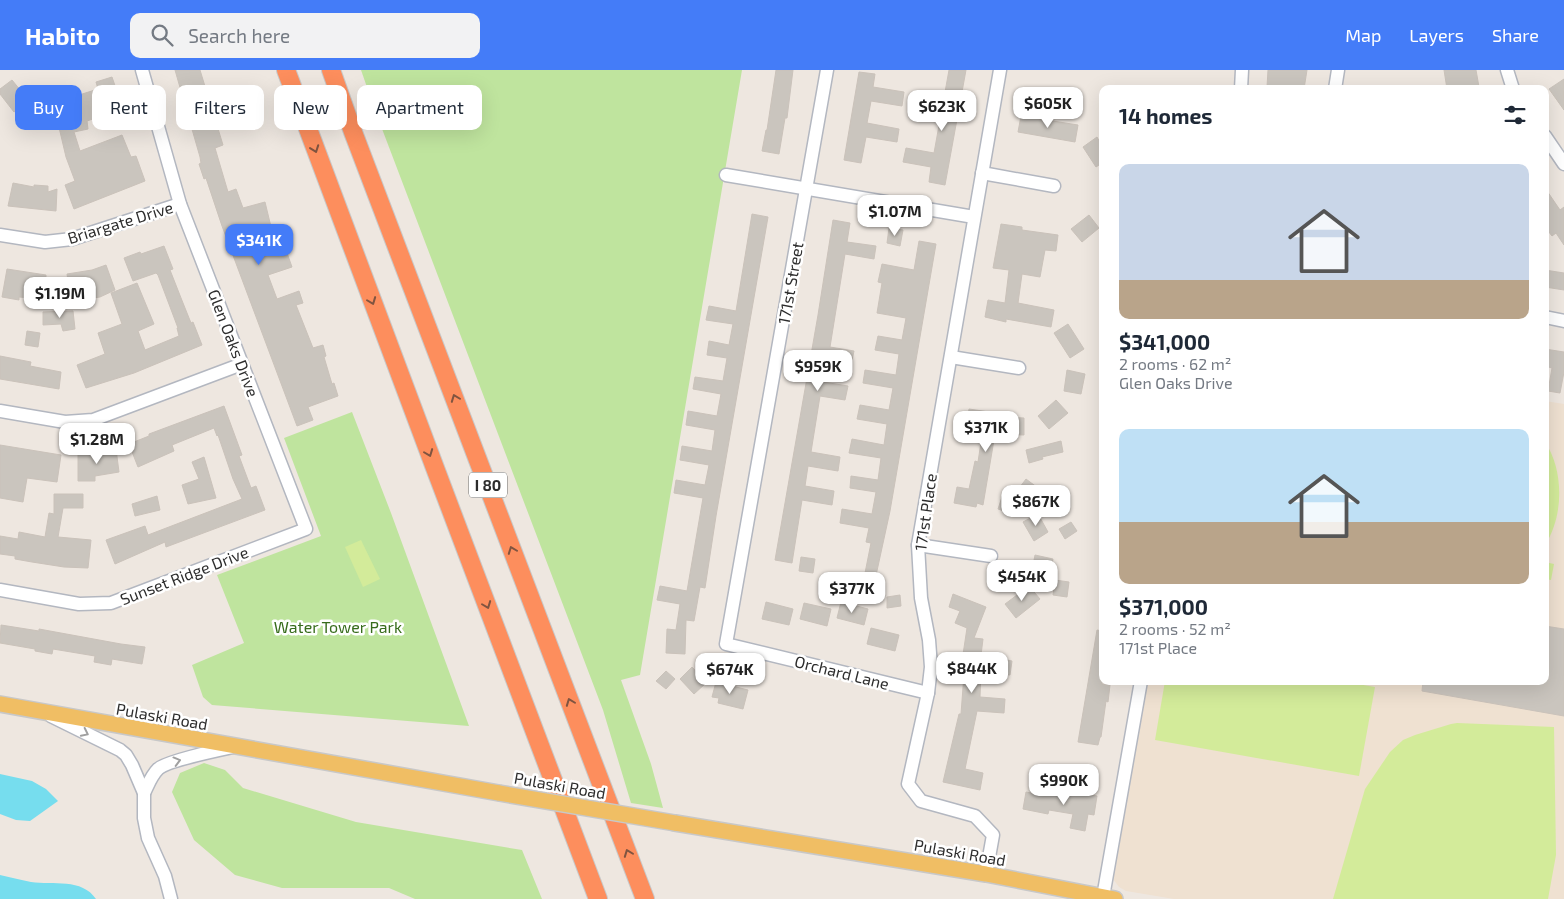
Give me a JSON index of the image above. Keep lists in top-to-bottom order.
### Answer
{
  "streets": {
    "highway": ["I 80"],
    "main road": ["Pulaski Road"],
    "street": [
      "Briargate Drive",
      "171st Street",
      "Glen Oaks Drive",
      "171st Place",
      "Sunset Ridge Drive",
      "Orchard Lane"
    ]
  },
  "crossings": [
    ["Briargate Drive", "Glen Oaks Drive"],
    ["171st Street", "Orchard Lane"],
    ["Glen Oaks Drive", "Sunset Ridge Drive"],
    ["171st Place", "Orchard Lane"],
    ["171st Place", "Pulaski Road"]
  ],
  "parks": ["Water Tower Park"],
  "page": {
    "header": "Habito",
    "search": "Search here",
    "nav": ["Map", "Layers", "Share"],
    "chip": [
      "Buy",
      "Rent",
      "Filters",
      "New",
      "Apartment"
    ],
    "heading": "14 homes",
    "price": [
      "$605K",
      "$623K",
      "$1.07M",
      "$341K",
      "$1.19M",
      "$959K",
      "$371K",
      "$1.28M",
      "$867K",
      "$454K",
      "$377K",
      "$844K",
      "$674K",
      "$990K"
    ],
    "list": [
      {
        "name": "$341,000",
        "note": "2 rooms · 62 m² · Glen Oaks Drive"
      },
      {
        "name": "$371,000",
        "note": "2 rooms · 52 m² · 171st Place"
      }
    ]
  }
}
